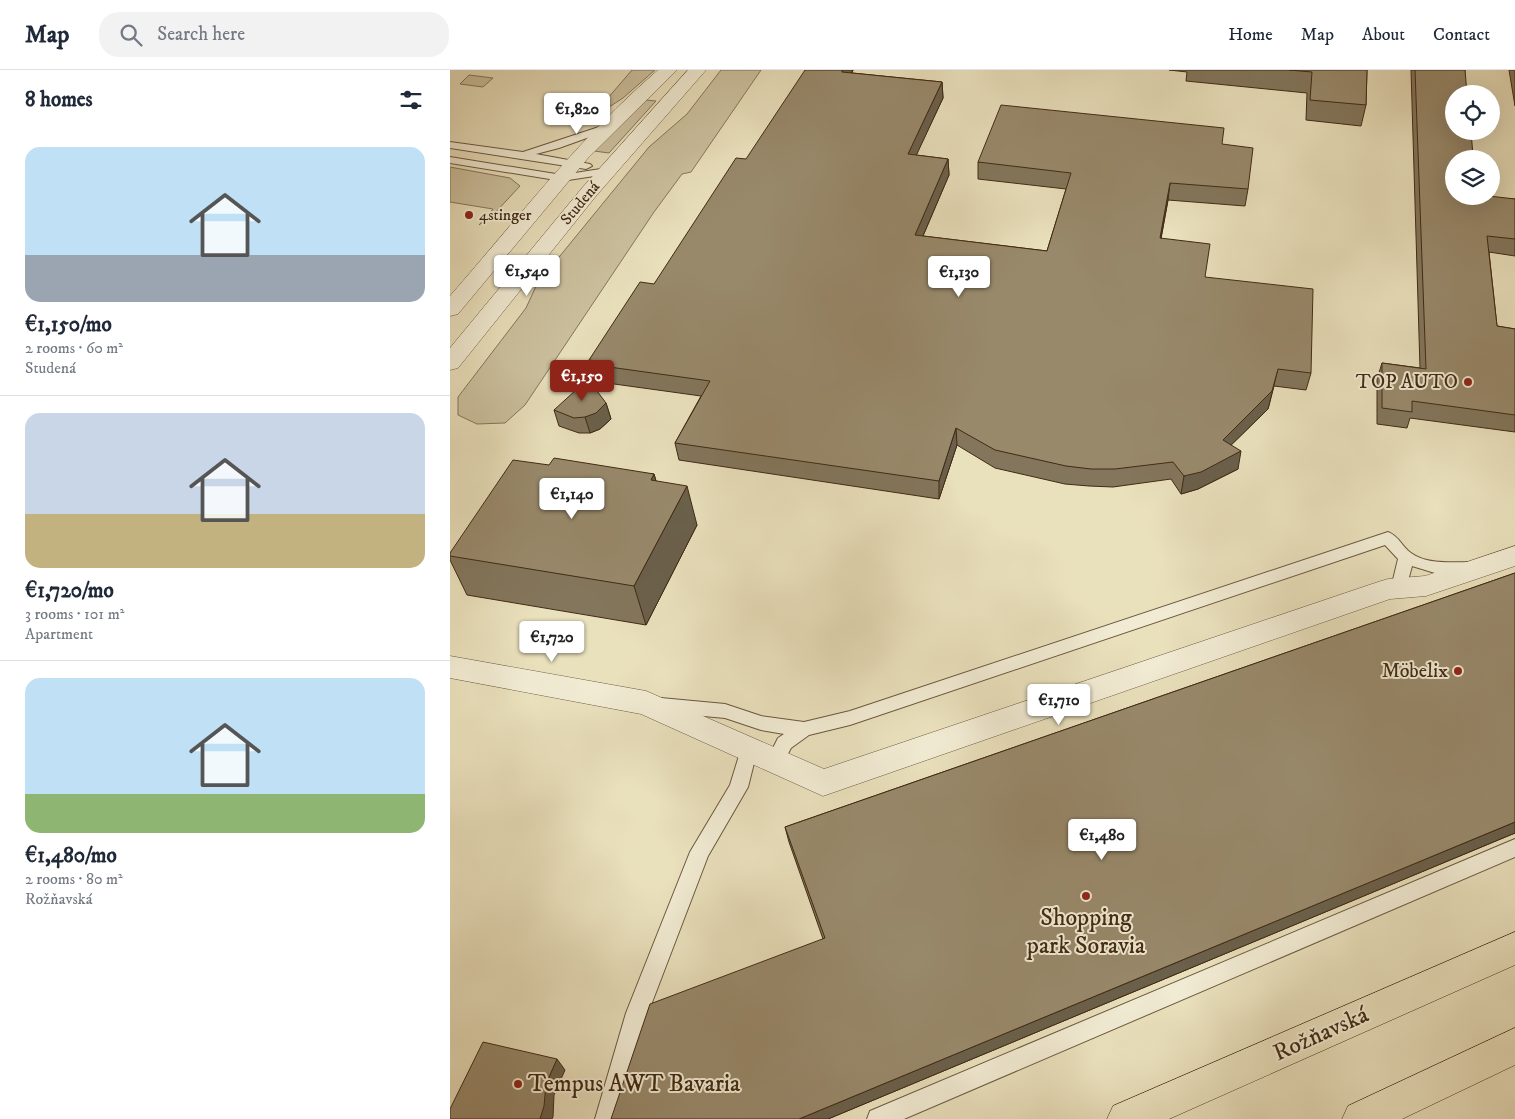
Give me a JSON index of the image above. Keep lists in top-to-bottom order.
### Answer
{
  "streets": {
    "main road": ["Rožňavská"],
    "street": ["Studená"]
  },
  "places": [
    "4stinger",
    "TOP AUTO",
    "Möbelix",
    "Shopping park Soravia",
    "Tempus AWT Bavaria"
  ],
  "page": {
    "header": "Map",
    "search": "Search here",
    "nav": [
      "Home",
      "Map",
      "About",
      "Contact"
    ],
    "heading": "8 homes",
    "price": [
      "€1,820",
      "€1,540",
      "€1,130",
      "€1,150",
      "€1,140",
      "€1,720",
      "€1,710",
      "€1,480"
    ],
    "list": [
      {
        "name": "€1,150/mo",
        "note": "2 rooms · 60 m² · Studená"
      },
      {
        "name": "€1,720/mo",
        "note": "3 rooms · 101 m² · Apartment"
      },
      {
        "name": "€1,480/mo",
        "note": "2 rooms · 80 m² · Rožňavská"
      }
    ]
  }
}
